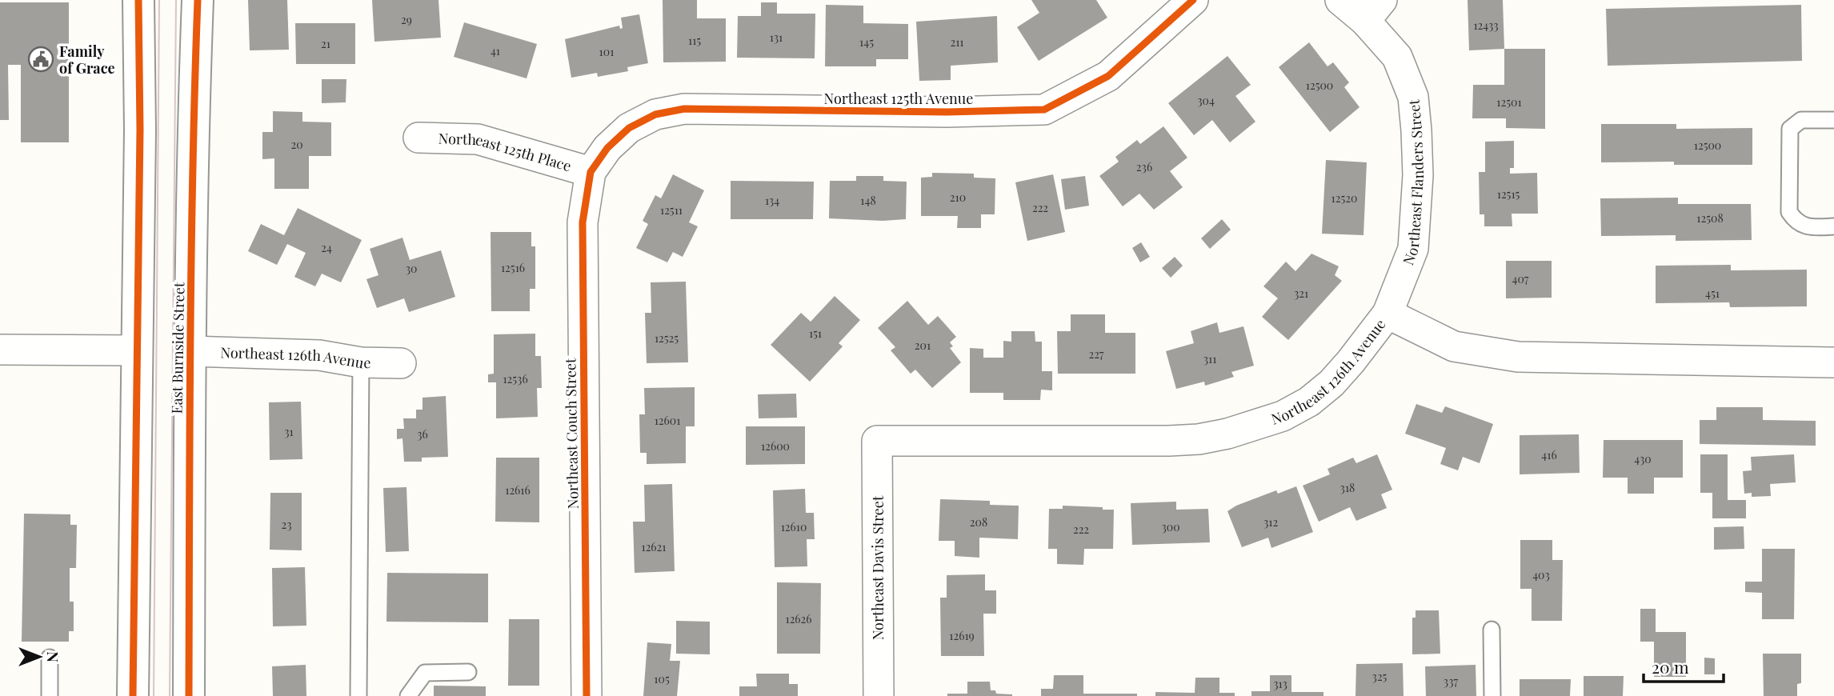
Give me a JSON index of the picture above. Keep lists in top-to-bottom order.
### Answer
{
  "streets": {
    "street": [
      "Northeast 125th Avenue",
      "Northeast 125th Place",
      "Northeast Flanders Street",
      "East Burnside Street",
      "Northeast 126th Avenue",
      "Northeast Couch Street",
      "Northeast Davis Street"
    ]
  },
  "crossings": [
    ["Northeast 125th Avenue", "Northeast 125th Place"],
    ["Northeast 125th Avenue", "Northeast Couch Street"],
    ["Northeast 125th Place", "Northeast Couch Street"],
    ["Northeast Flanders Street", "Northeast 126th Avenue"],
    ["East Burnside Street", "Northeast 126th Avenue"],
    ["Northeast 126th Avenue", "Northeast Davis Street"]
  ],
  "places": {
    "public building": ["Family of Grace"]
  },
  "house_numbers": [
    "29",
    "12433",
    "131",
    "115",
    "145",
    "211",
    "21",
    "41",
    "101",
    "12500",
    "304",
    "12501",
    "20",
    "12500",
    "236",
    "12515",
    "210",
    "12520",
    "134",
    "148",
    "222",
    "12511",
    "12508",
    "24",
    "12516",
    "30",
    "407",
    "321",
    "451",
    "151",
    "12525",
    "201",
    "227",
    "311",
    "12536",
    "12601",
    "31",
    "36",
    "12600",
    "416",
    "430",
    "318",
    "12616",
    "208",
    "312",
    "23",
    "12610",
    "300",
    "222",
    "12621",
    "403",
    "12626",
    "12619",
    "325",
    "105",
    "337",
    "313"
  ],
  "scale_bar": "20 m",
  "north": "right"
}
